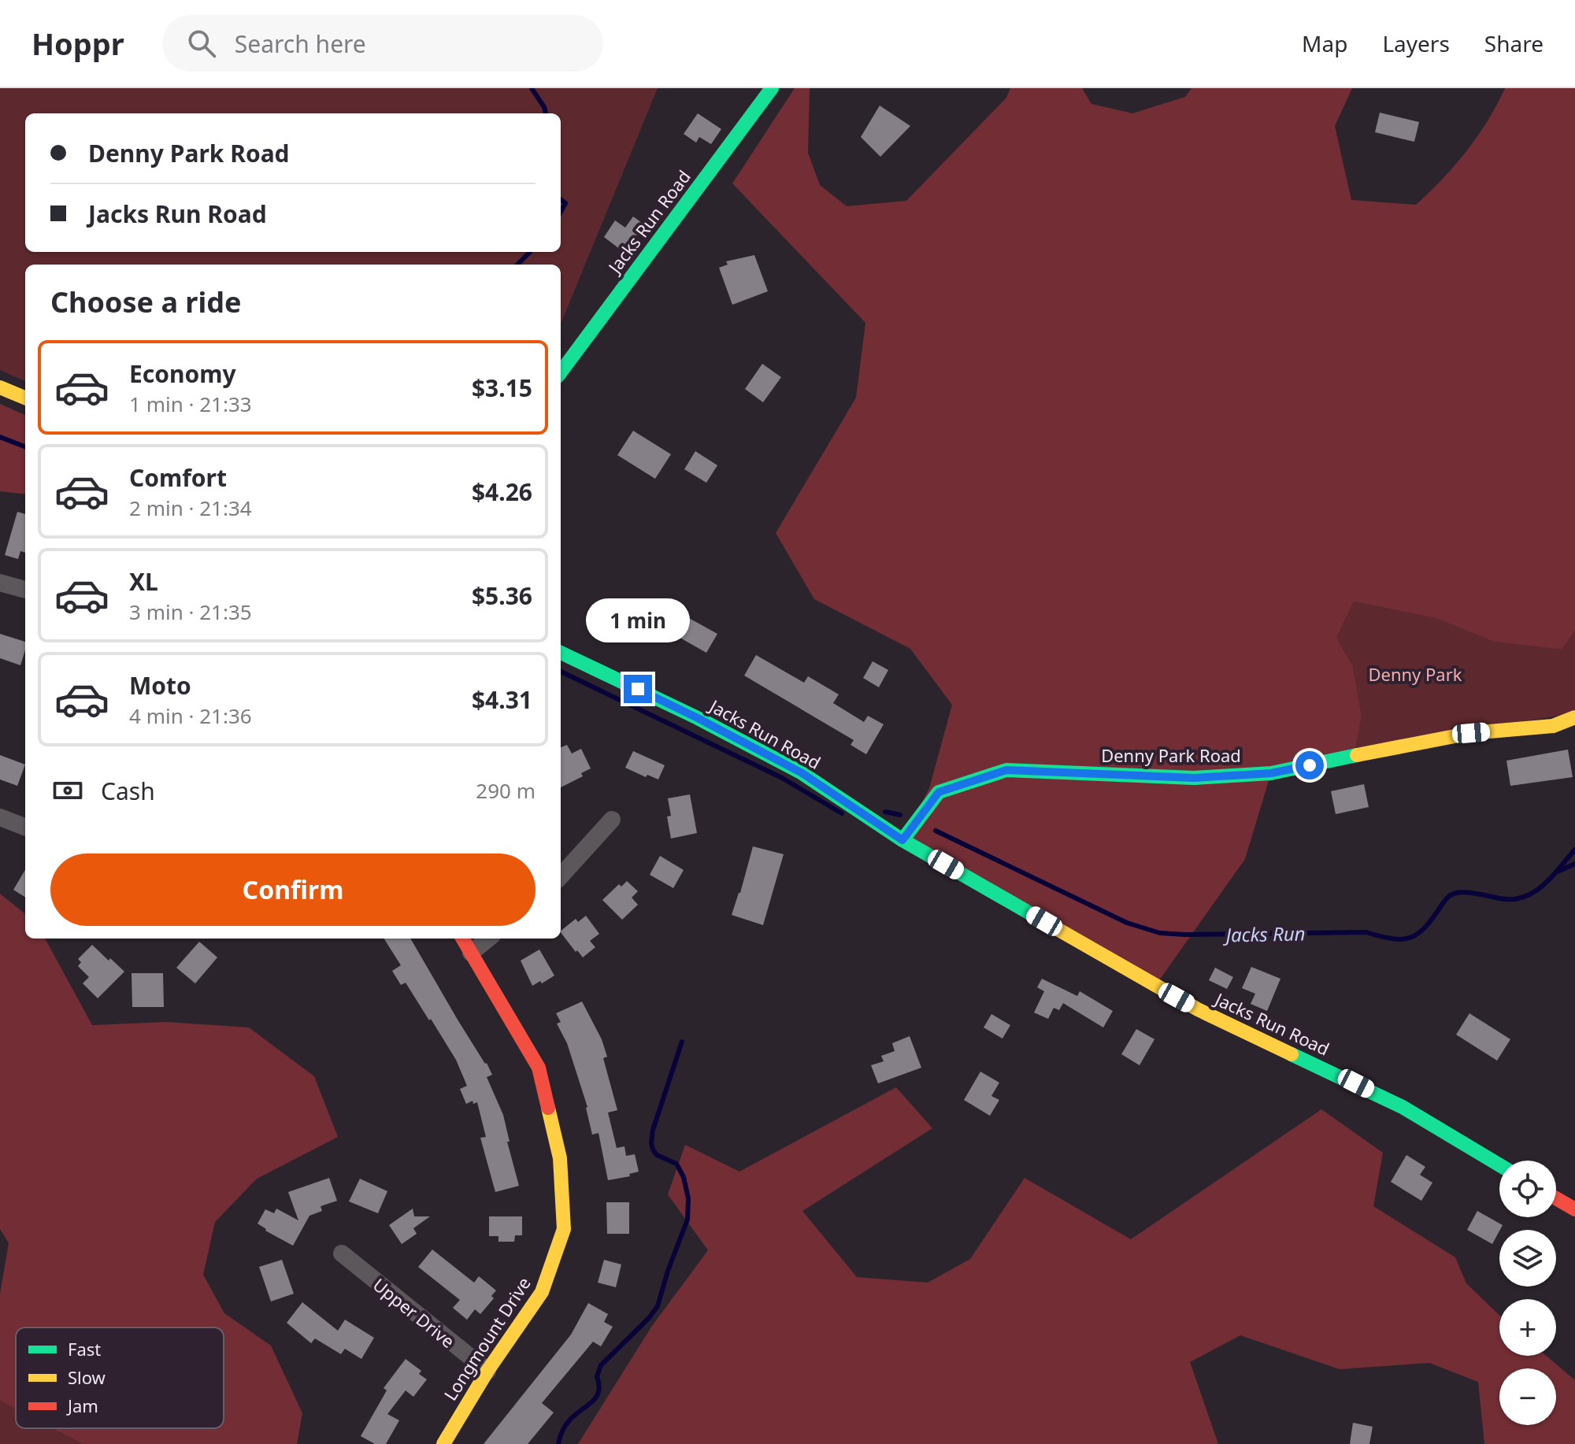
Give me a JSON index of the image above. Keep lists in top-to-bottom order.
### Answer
{
  "streets": {
    "street": [
      "Jacks Run Road",
      "Denny Park Road",
      "Upper Drive",
      "Longmount Drive"
    ]
  },
  "crossings": [
    ["Jacks Run Road", "Denny Park Road"],
    ["Upper Drive", "Longmount Drive"]
  ],
  "water": ["Jacks Run"],
  "parks": ["Denny Park"],
  "legend": ["Fast", "Slow", "Jam"],
  "page": {
    "header": "Hoppr",
    "search": "Search here",
    "nav": ["Map", "Layers", "Share"],
    "banner": ["Denny Park Road", "Jacks Run Road"],
    "heading": "Choose a ride",
    "list": [
      {
        "name": "Economy",
        "note": "1 min · 21:33",
        "value": "$3.15"
      },
      {
        "name": "Comfort",
        "note": "2 min · 21:34",
        "value": "$4.26"
      },
      {
        "name": "XL",
        "note": "3 min · 21:35",
        "value": "$5.36"
      },
      {
        "name": "Moto",
        "note": "4 min · 21:36",
        "value": "$4.31"
      }
    ],
    "bubble": "1 min",
    "pay": ["Cash", "290 m"],
    "buttons": "Confirm",
    "map_buttons": ["+", "−"]
  }
}
